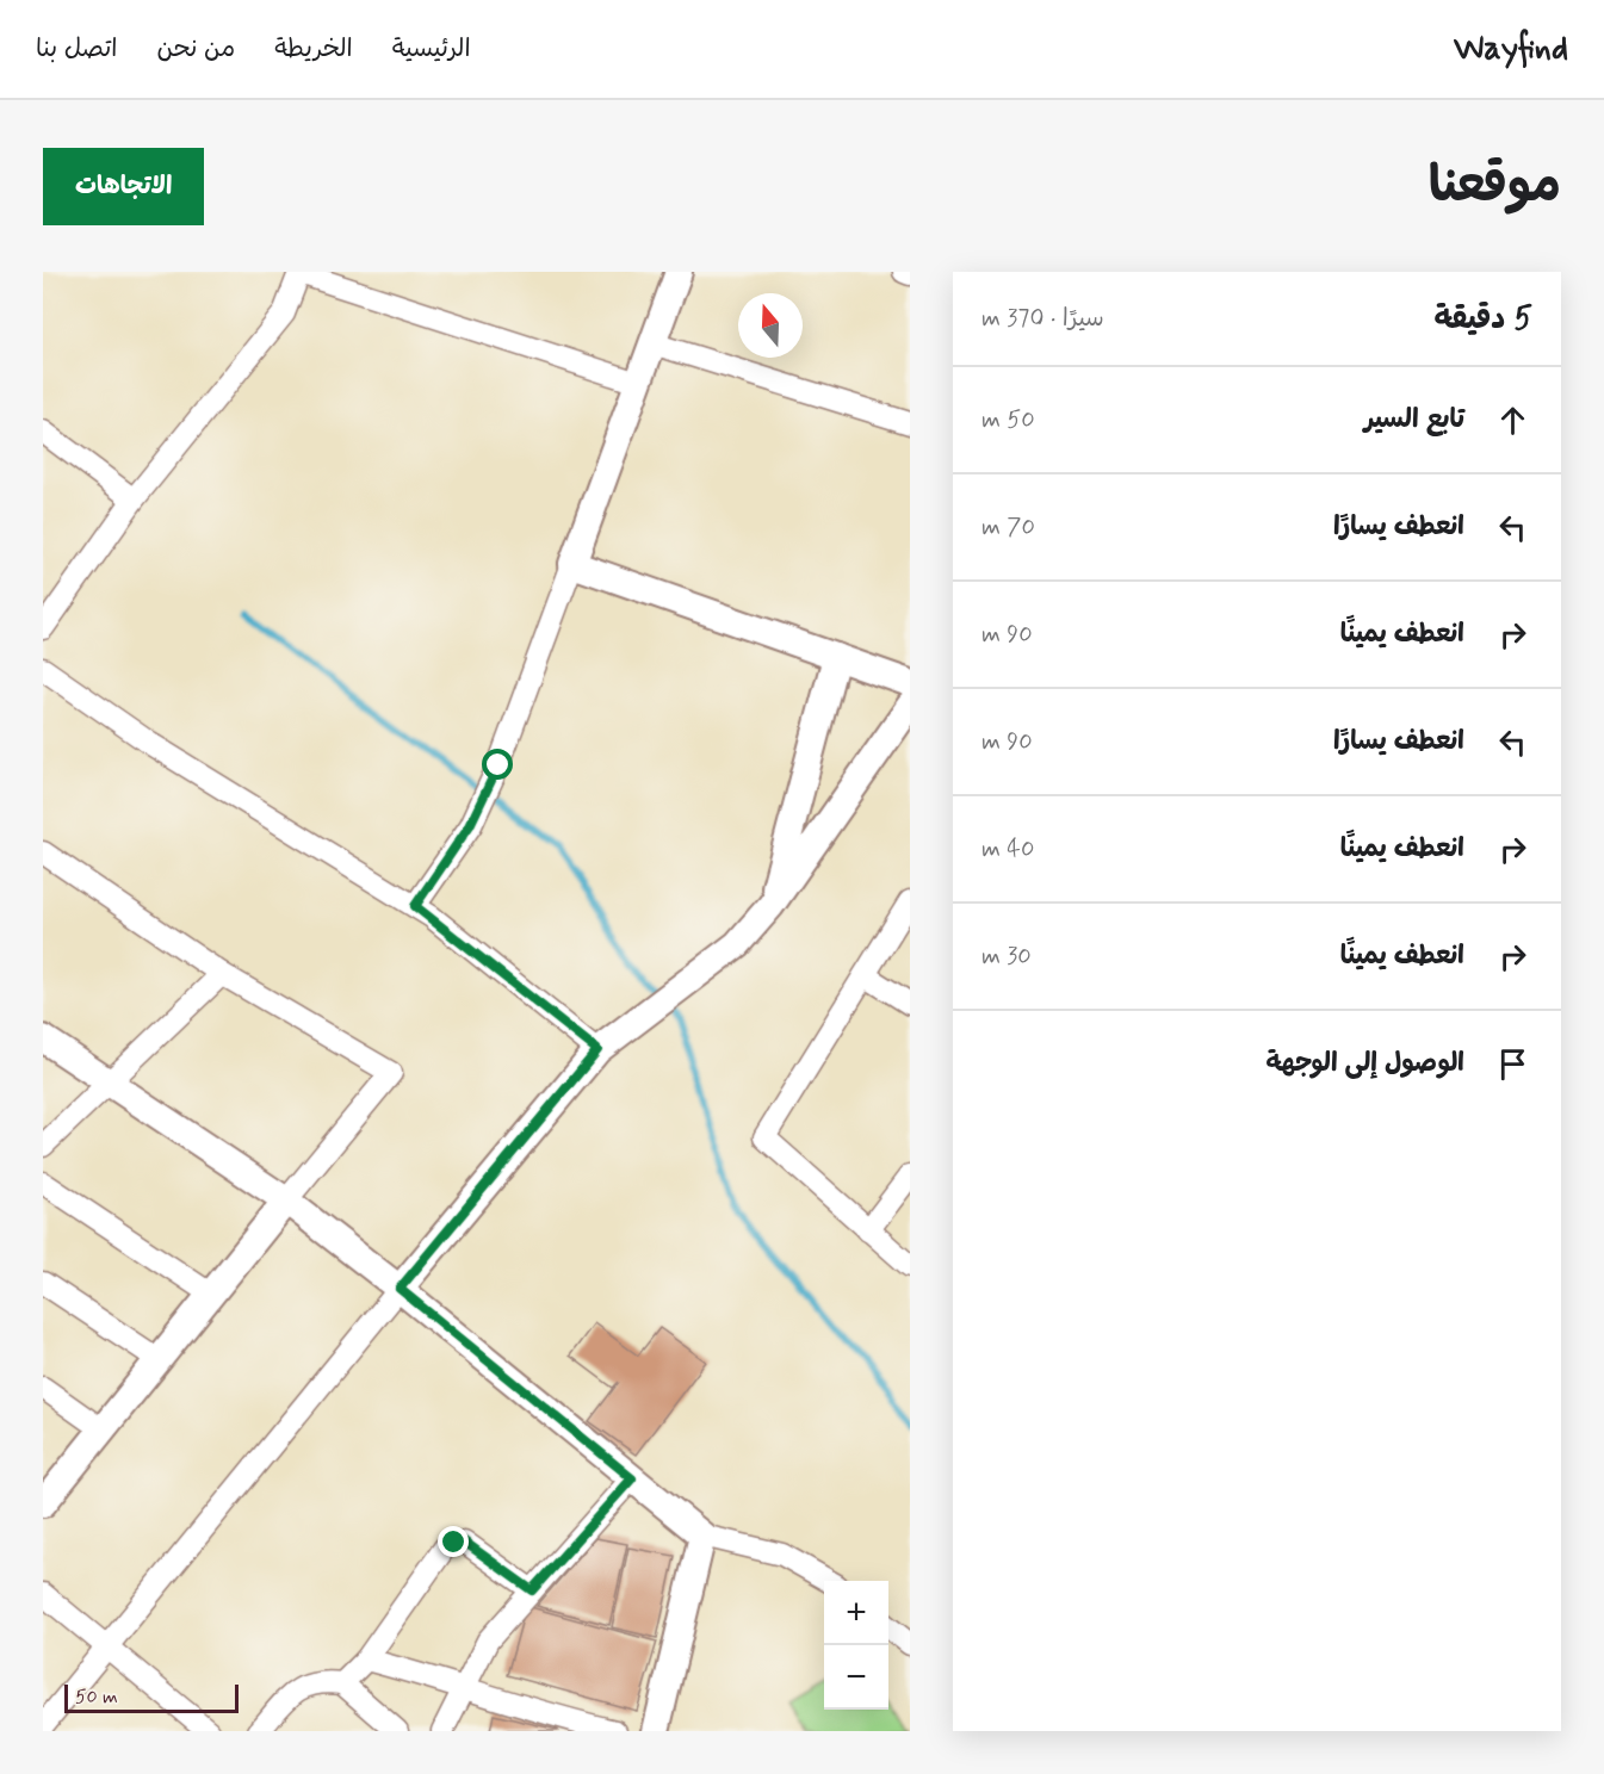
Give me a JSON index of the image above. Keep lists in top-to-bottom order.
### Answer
{
  "scale_bar": "50 m",
  "north": "top",
  "page": {
    "header": "Wayfind",
    "nav": [
      "الرئيسية",
      "الخريطة",
      "من نحن",
      "اتصل بنا"
    ],
    "title": "موقعنا",
    "buttons": "الاتجاهات",
    "heading": ["5 دقيقة", "سيرًا · 370 m"],
    "list": [
      ["تابع السير", "50 m"],
      ["انعطف يسارًا", "70 m"],
      ["انعطف يمينًا", "90 m"],
      ["انعطف يسارًا", "90 m"],
      ["انعطف يمينًا", "40 m"],
      ["انعطف يمينًا", "30 m"],
      "الوصول إلى الوجهة"
    ],
    "map_buttons": ["+", "−"],
    "scale": "50 m"
  }
}
